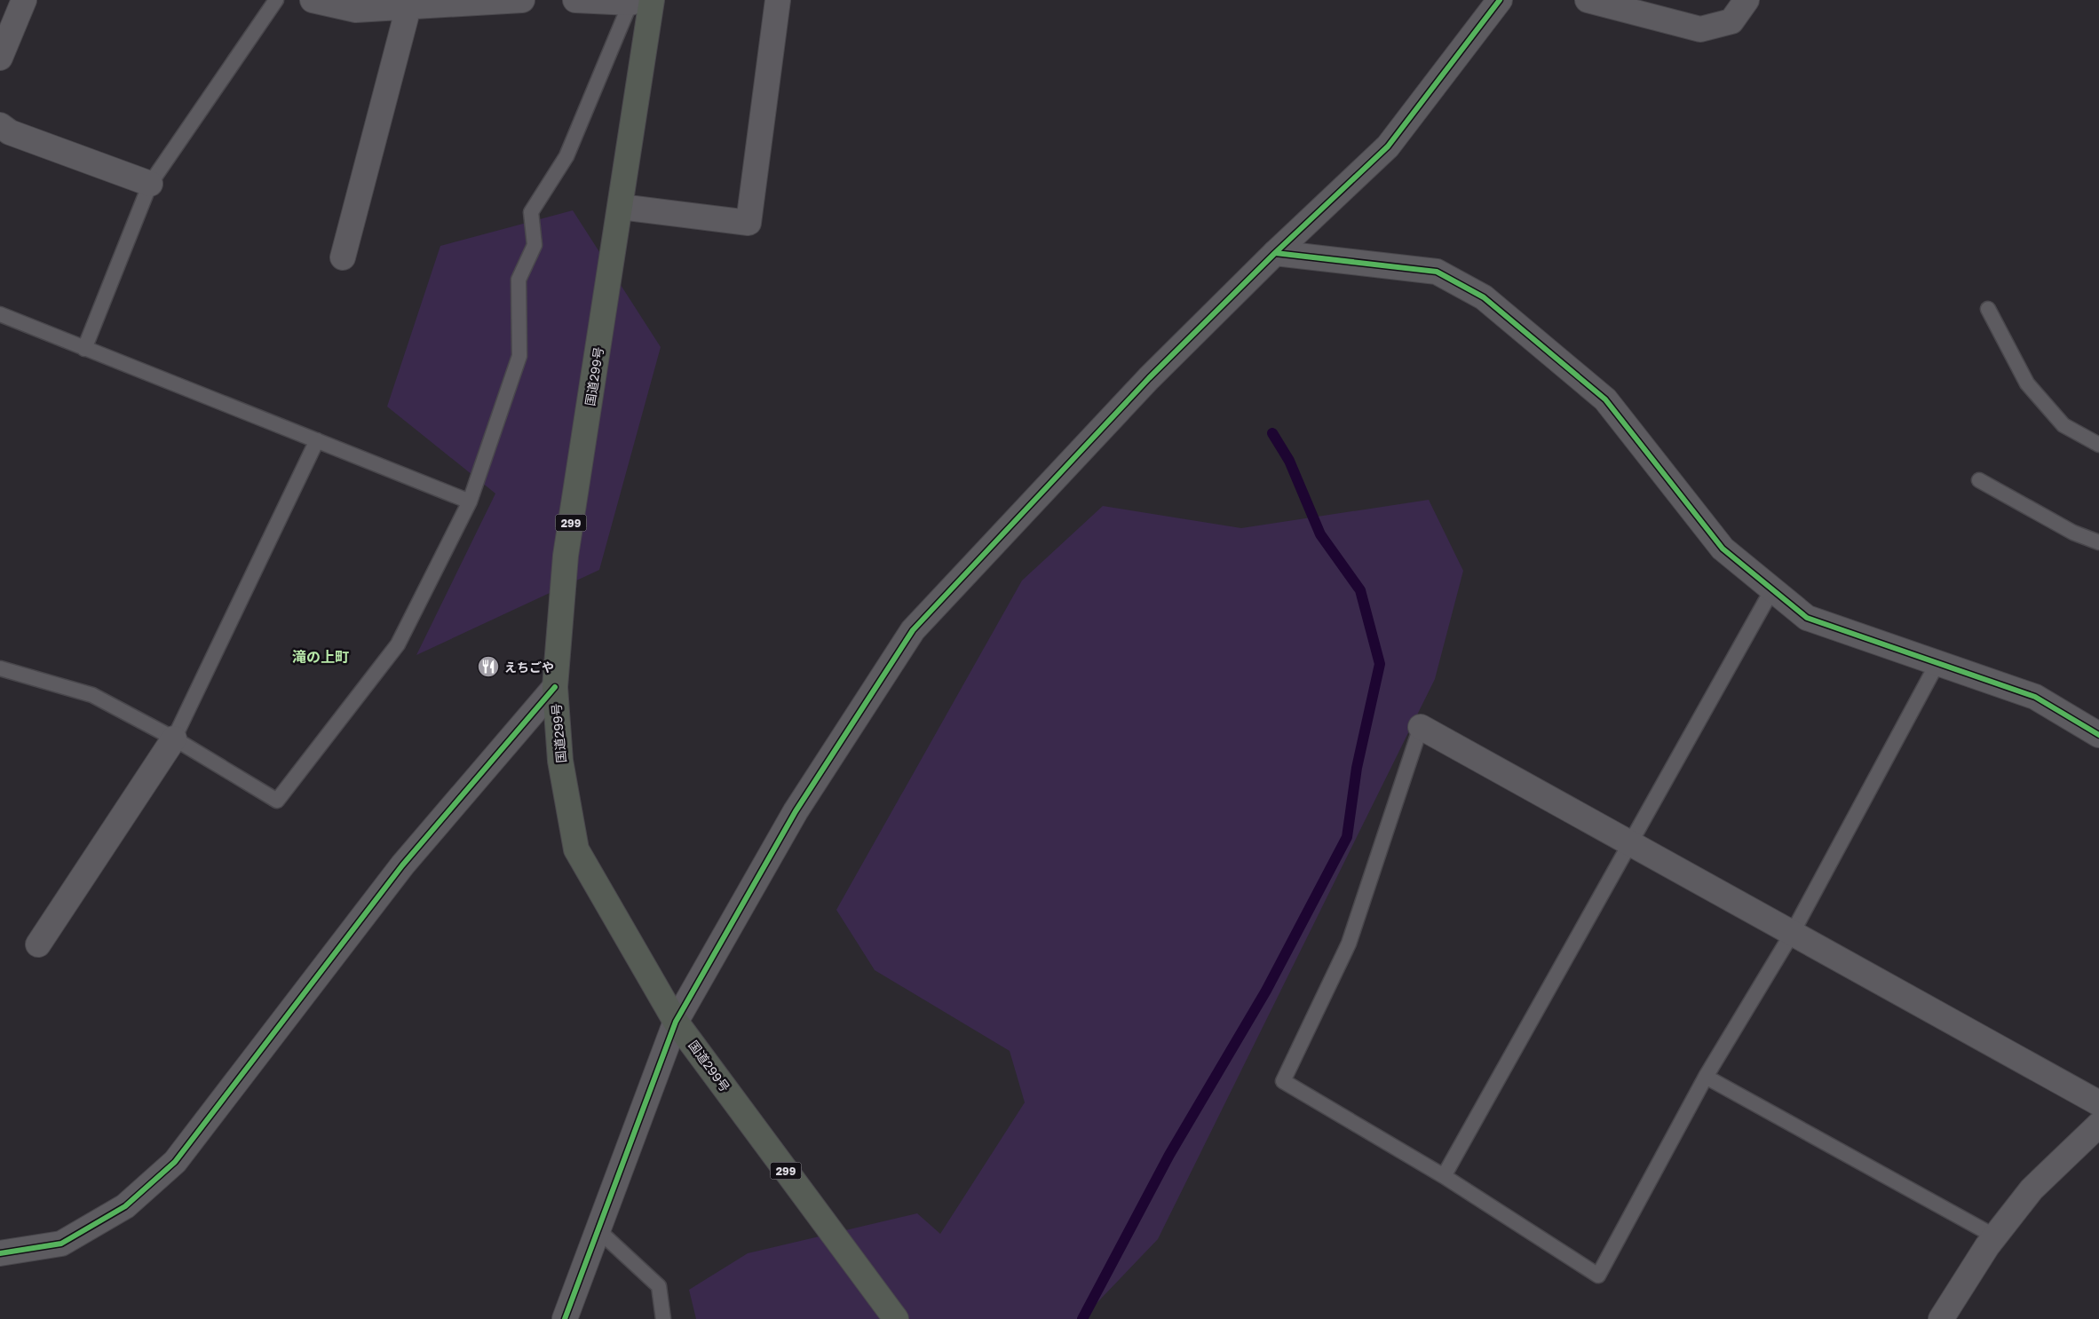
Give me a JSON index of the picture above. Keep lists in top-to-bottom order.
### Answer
{
  "streets": {
    "highway": ["国道299号", "299"]
  },
  "districts": ["滝の上町"],
  "places": {
    "restaurant": ["えちごや"]
  }
}
